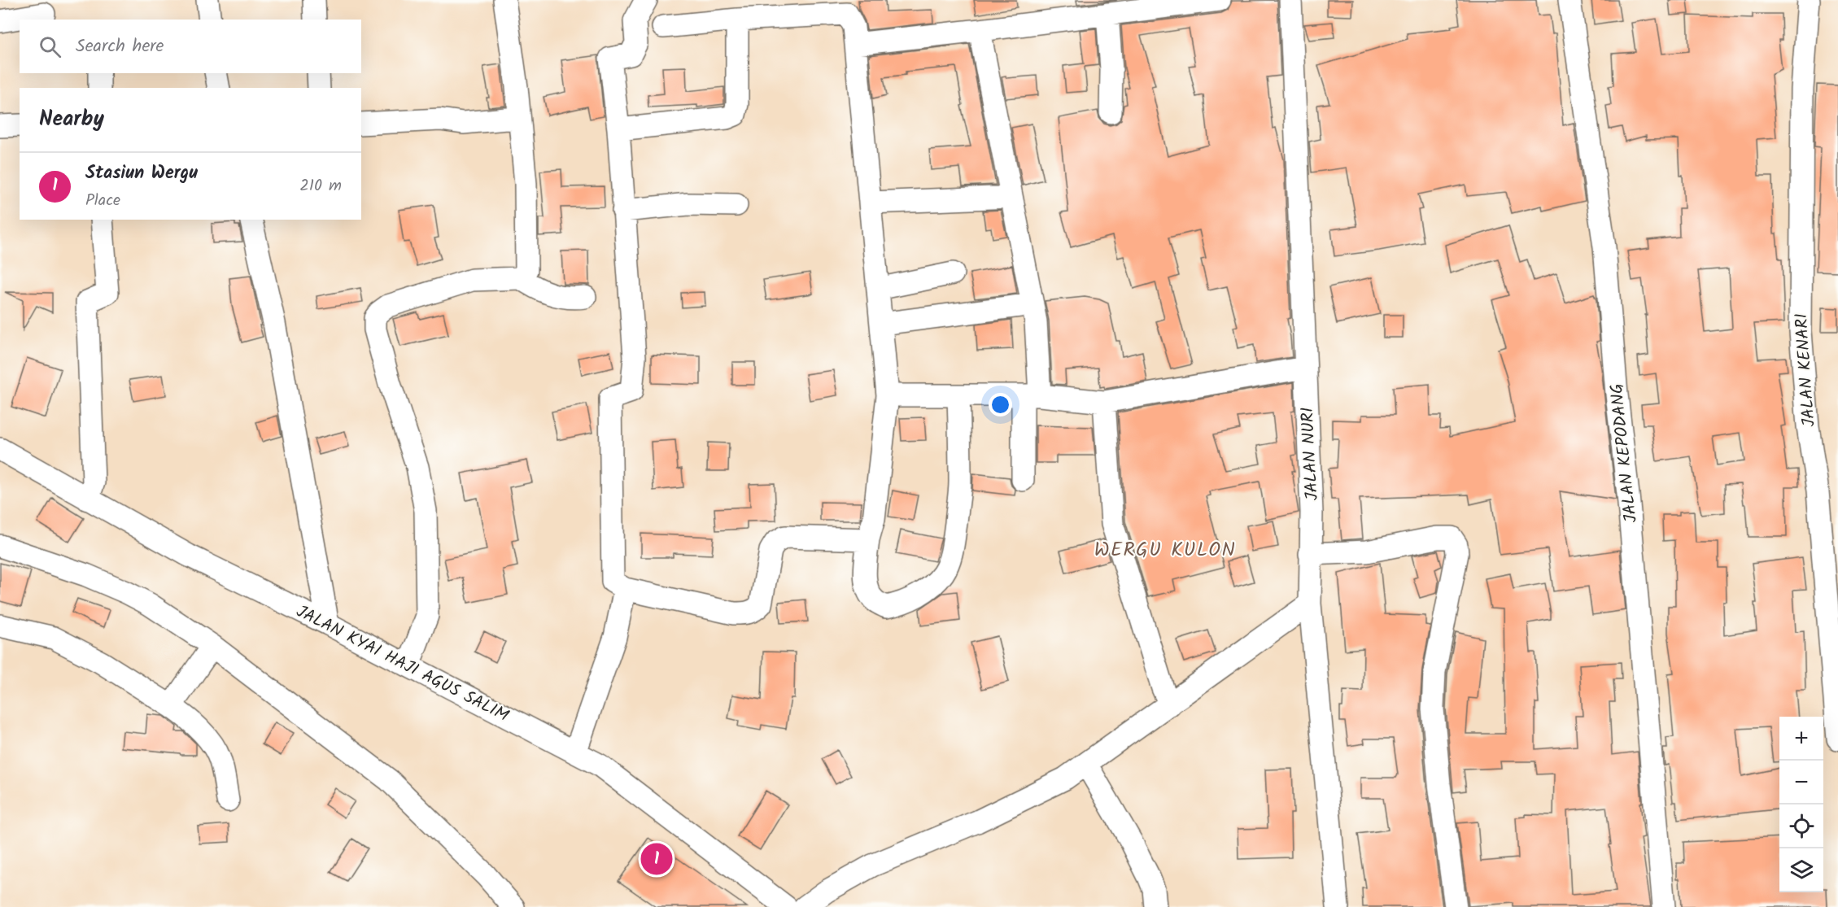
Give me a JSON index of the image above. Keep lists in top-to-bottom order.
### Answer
{
  "streets": {
    "street": [
      "JALAN KENARI",
      "JALAN KEPODANG",
      "JALAN NURI",
      "JALAN KYAI HAJI AGUS SALIM"
    ]
  },
  "districts": ["WERGU KULON"],
  "page": {
    "search": "Search here",
    "heading": "Nearby",
    "list": [
      {
        "mark": "1",
        "name": "Stasiun Wergu",
        "note": "Place",
        "value": "210 m"
      }
    ],
    "map_buttons": ["+", "−"],
    "pins": "1"
  }
}
